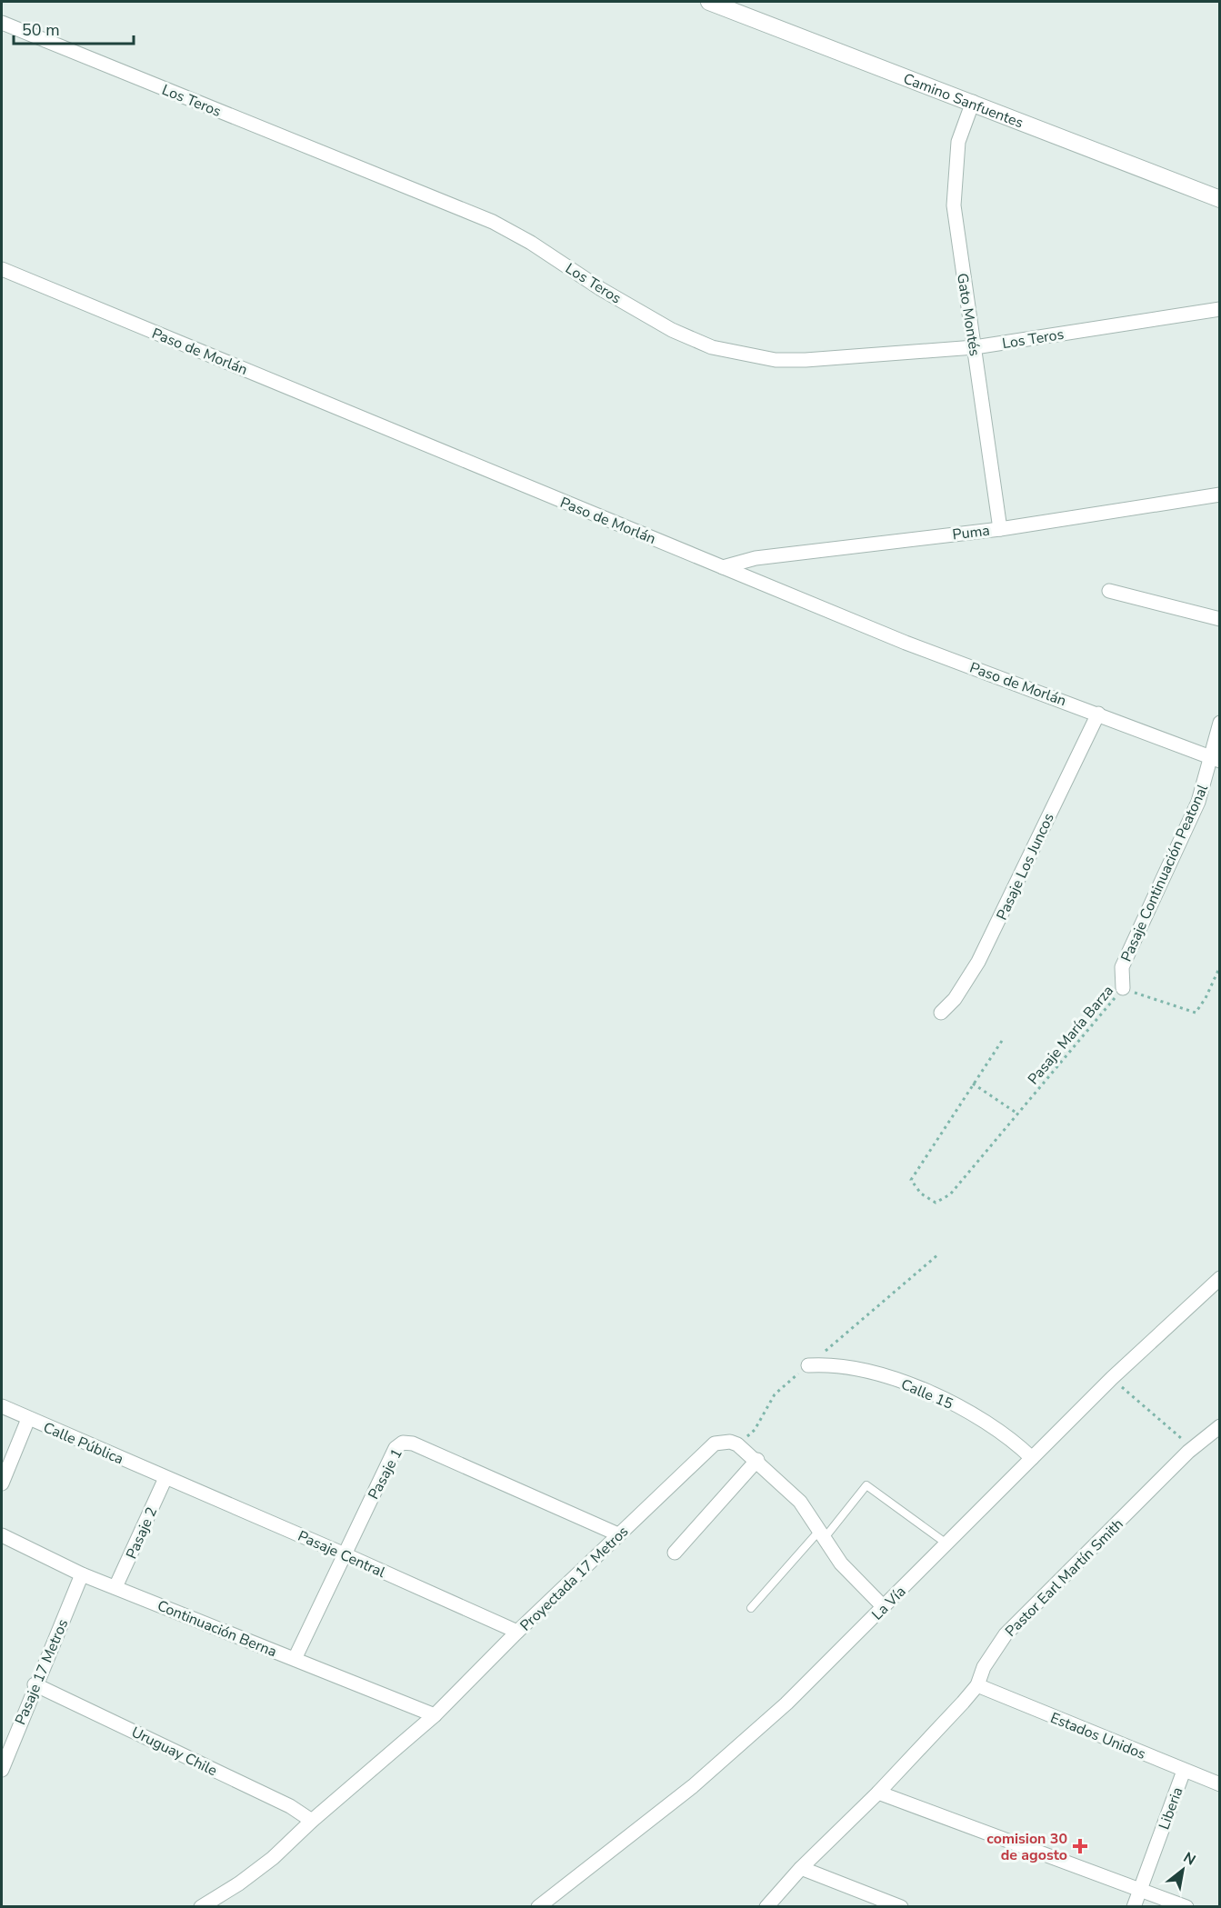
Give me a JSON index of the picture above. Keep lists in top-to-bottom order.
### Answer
{
  "streets": {
    "street": [
      "Camino Sanfuentes",
      "Los Teros",
      "Gato Montés",
      "Paso de Morlán",
      "Puma",
      "Pasaje Los Juncos",
      "Pasaje Continuación Peatonal",
      "Calle 15",
      "Calle Pública",
      "Pasaje 1",
      "Pasaje 2",
      "Pasaje Central",
      "Pastor Earl Martín Smith",
      "Proyectada 17 Metros",
      "La Vía",
      "Continuación Berna",
      "Pasaje 17 Metros",
      "Estados Unidos",
      "Uruguay Chile",
      "Liberia"
    ],
    "path": ["Pasaje María Barza"]
  },
  "crossings": [
    ["Camino Sanfuentes", "Gato Montés"],
    ["Los Teros", "Gato Montés"],
    ["Gato Montés", "Puma"],
    ["Paso de Morlán", "Puma"],
    ["Paso de Morlán", "Pasaje Los Juncos"],
    ["Paso de Morlán", "Pasaje Continuación Peatonal"],
    ["Pasaje Continuación Peatonal", "Pasaje María Barza"],
    ["Calle 15", "La Vía"],
    ["Calle Pública", "Pasaje 2"],
    ["Calle Pública", "Pasaje Central"],
    ["Pasaje 1", "Pasaje Central"],
    ["Pasaje 1", "Proyectada 17 Metros"],
    ["Pasaje 1", "Continuación Berna"],
    ["Pasaje 2", "Pasaje Central"],
    ["Pasaje 2", "Continuación Berna"],
    ["Pasaje Central", "Proyectada 17 Metros"],
    ["Pastor Earl Martín Smith", "Estados Unidos"],
    ["Proyectada 17 Metros", "Continuación Berna"],
    ["Proyectada 17 Metros", "Uruguay Chile"],
    ["Continuación Berna", "Pasaje 17 Metros"],
    ["Pasaje 17 Metros", "Uruguay Chile"],
    ["Estados Unidos", "Liberia"]
  ],
  "places": {
    "health": ["comision 30 de agosto"]
  },
  "scale_bar": "50 m",
  "north": "top right"
}
